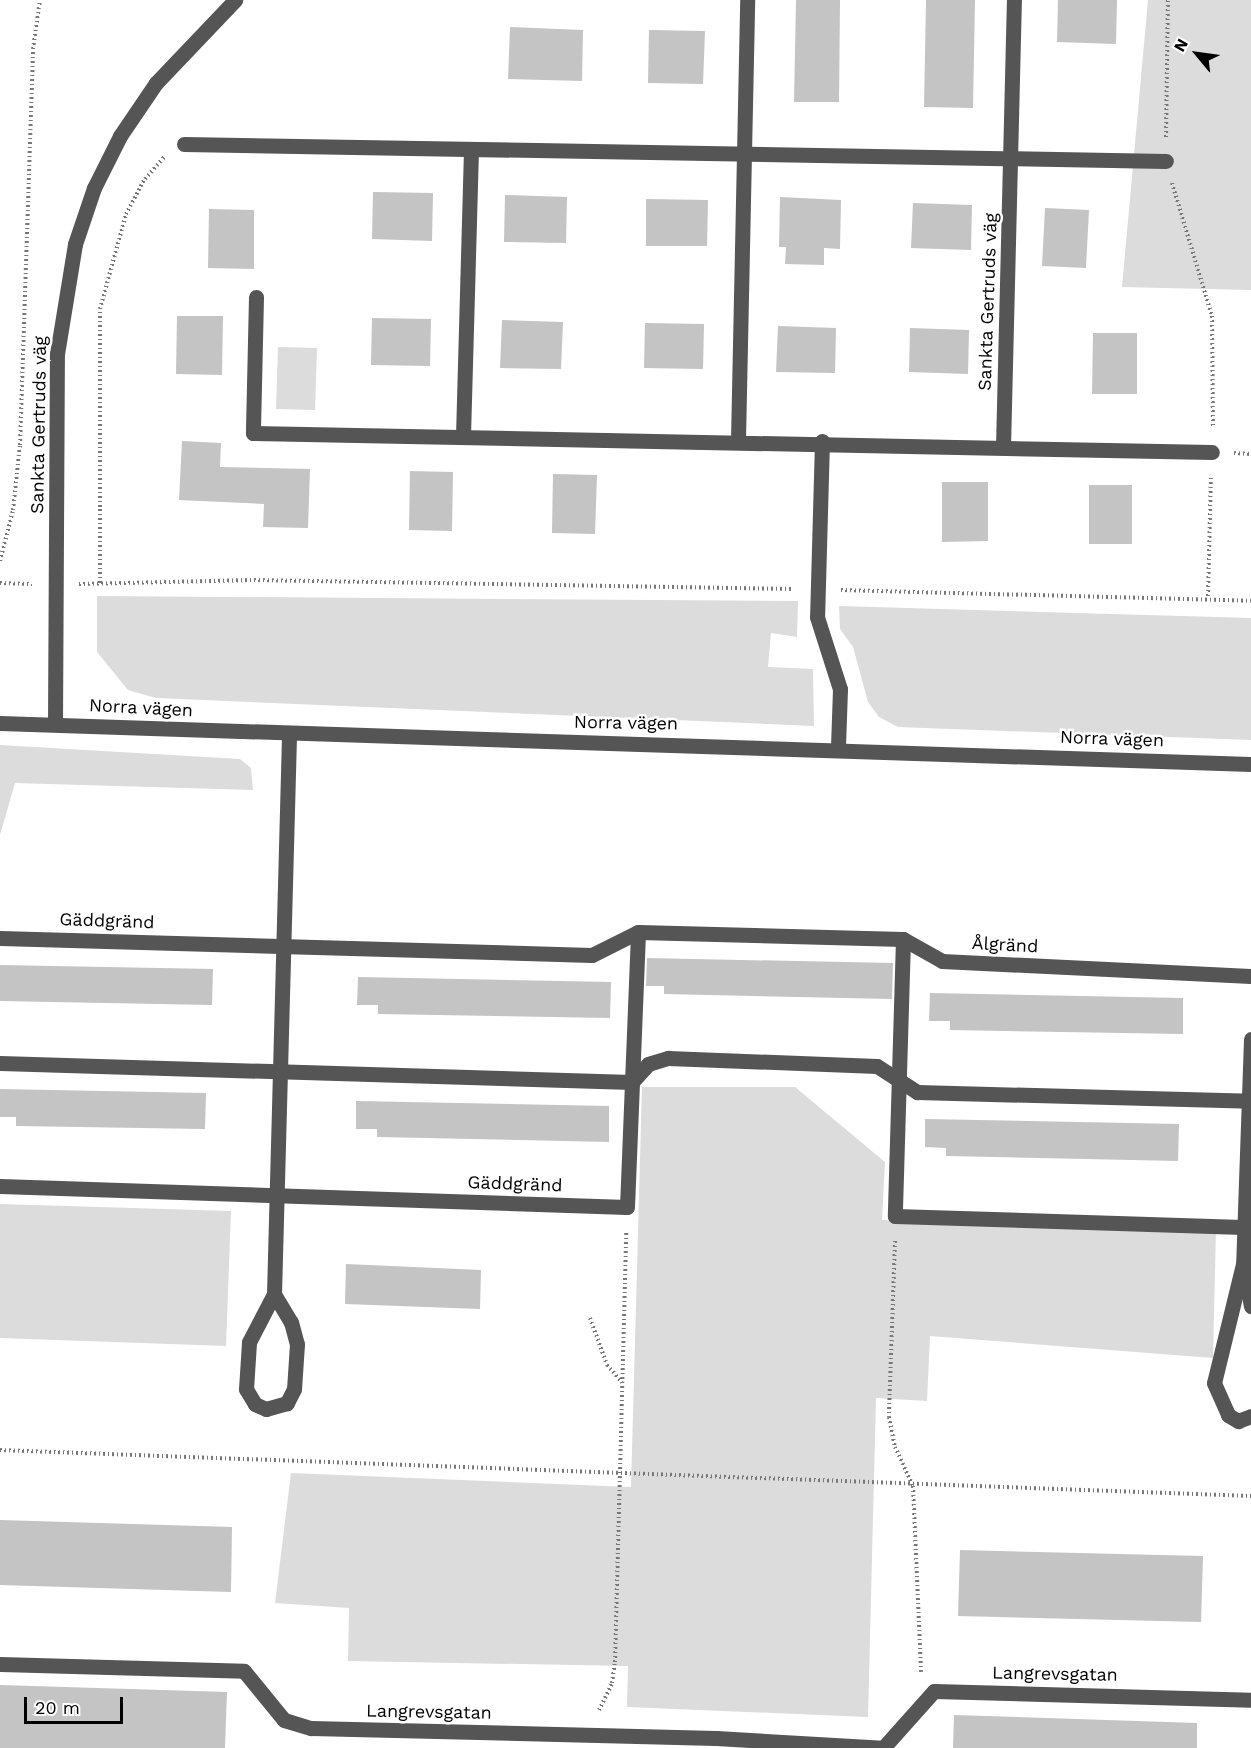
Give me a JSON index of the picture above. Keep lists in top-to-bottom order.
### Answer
{
  "streets": {
    "street": [
      "Sankta Gertruds väg",
      "Norra vägen",
      "Gäddgränd",
      "Ålgränd",
      "Langrevsgatan"
    ]
  },
  "crossings": [
    ["Sankta Gertruds väg", "Norra vägen"],
    ["Gäddgränd", "Ålgränd"]
  ],
  "scale_bar": "20 m",
  "north": "top left"
}
